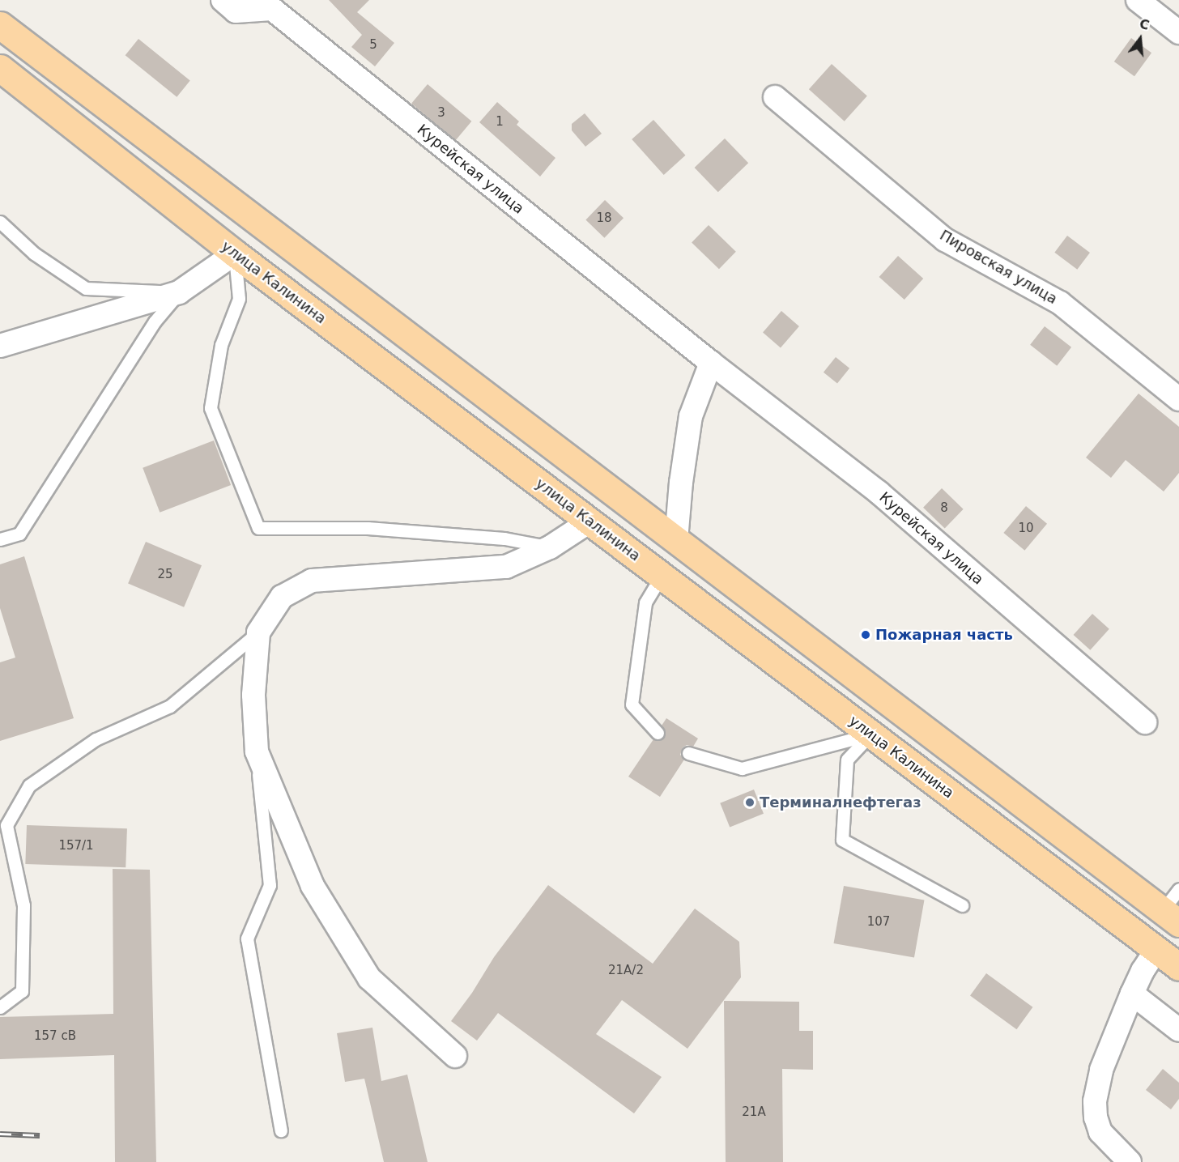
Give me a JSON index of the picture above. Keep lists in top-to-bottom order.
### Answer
{
  "streets": {
    "main road": ["улица Калинина"],
    "street": ["Курейская улица", "Пировская улица"]
  },
  "places": ["Пожарная часть", "Терминалнефтегаз"],
  "house_numbers": [
    "5",
    "3",
    "1",
    "18",
    "8",
    "10",
    "25",
    "157/1",
    "107",
    "21А/2",
    "157 сВ",
    "21А"
  ],
  "north": "top"
}
